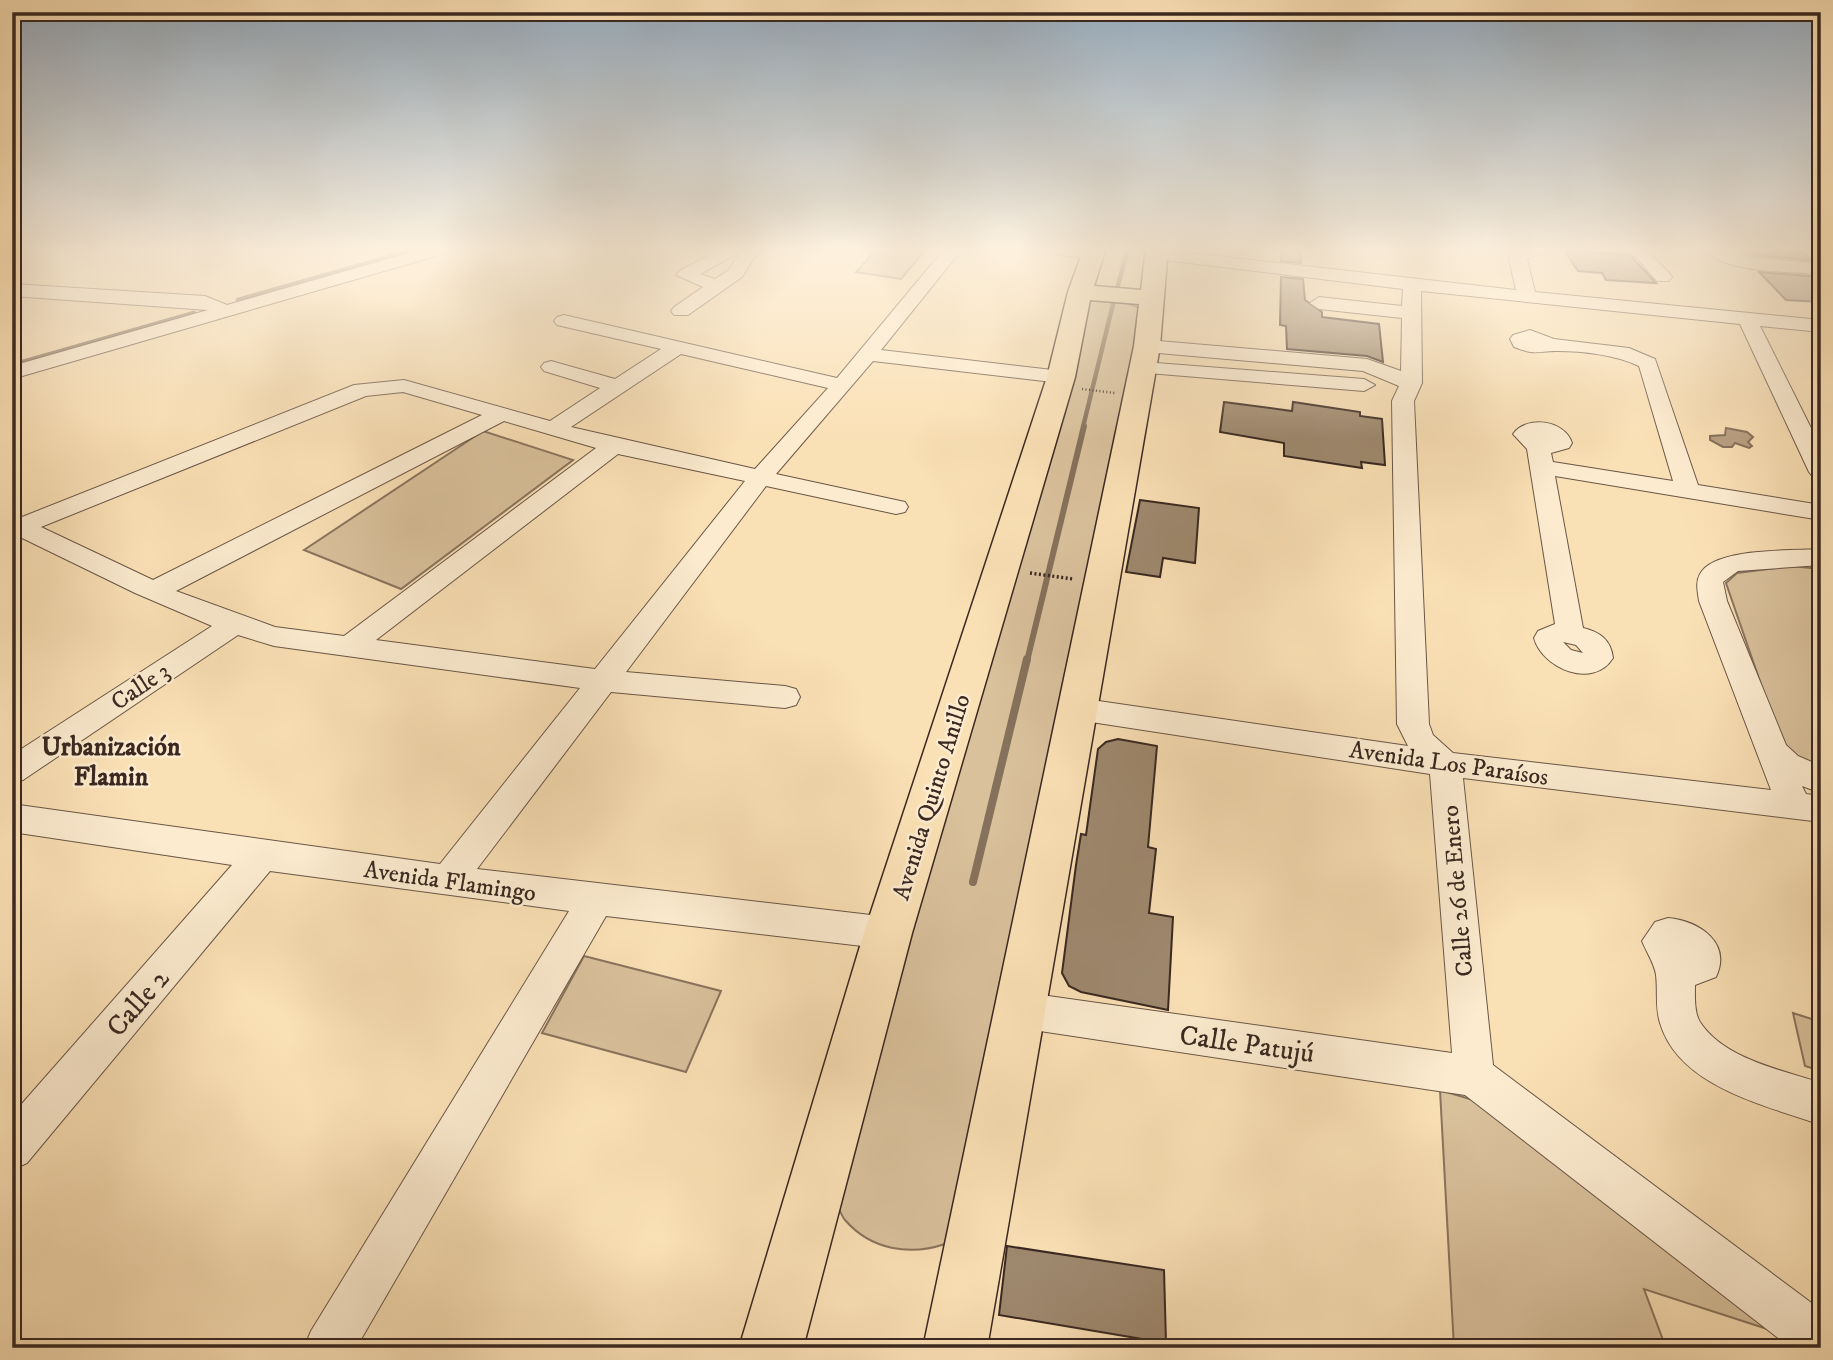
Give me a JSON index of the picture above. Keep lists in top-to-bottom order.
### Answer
{
  "streets": {
    "main road": ["Avenida Quinto Anillo"],
    "street": [
      "Calle 3",
      "Avenida Los Paraísos",
      "Avenida Flamingo",
      "Calle 26 de Enero",
      "Calle 2",
      "Calle Patujú"
    ]
  },
  "crossings": [
    ["Avenida Los Paraísos", "Calle 26 de Enero"],
    ["Avenida Quinto Anillo", "Avenida Flamingo"],
    ["Avenida Flamingo", "Calle 2"],
    ["Calle 26 de Enero", "Calle Patujú"]
  ],
  "districts": ["Urbanización Flamin"]
}
